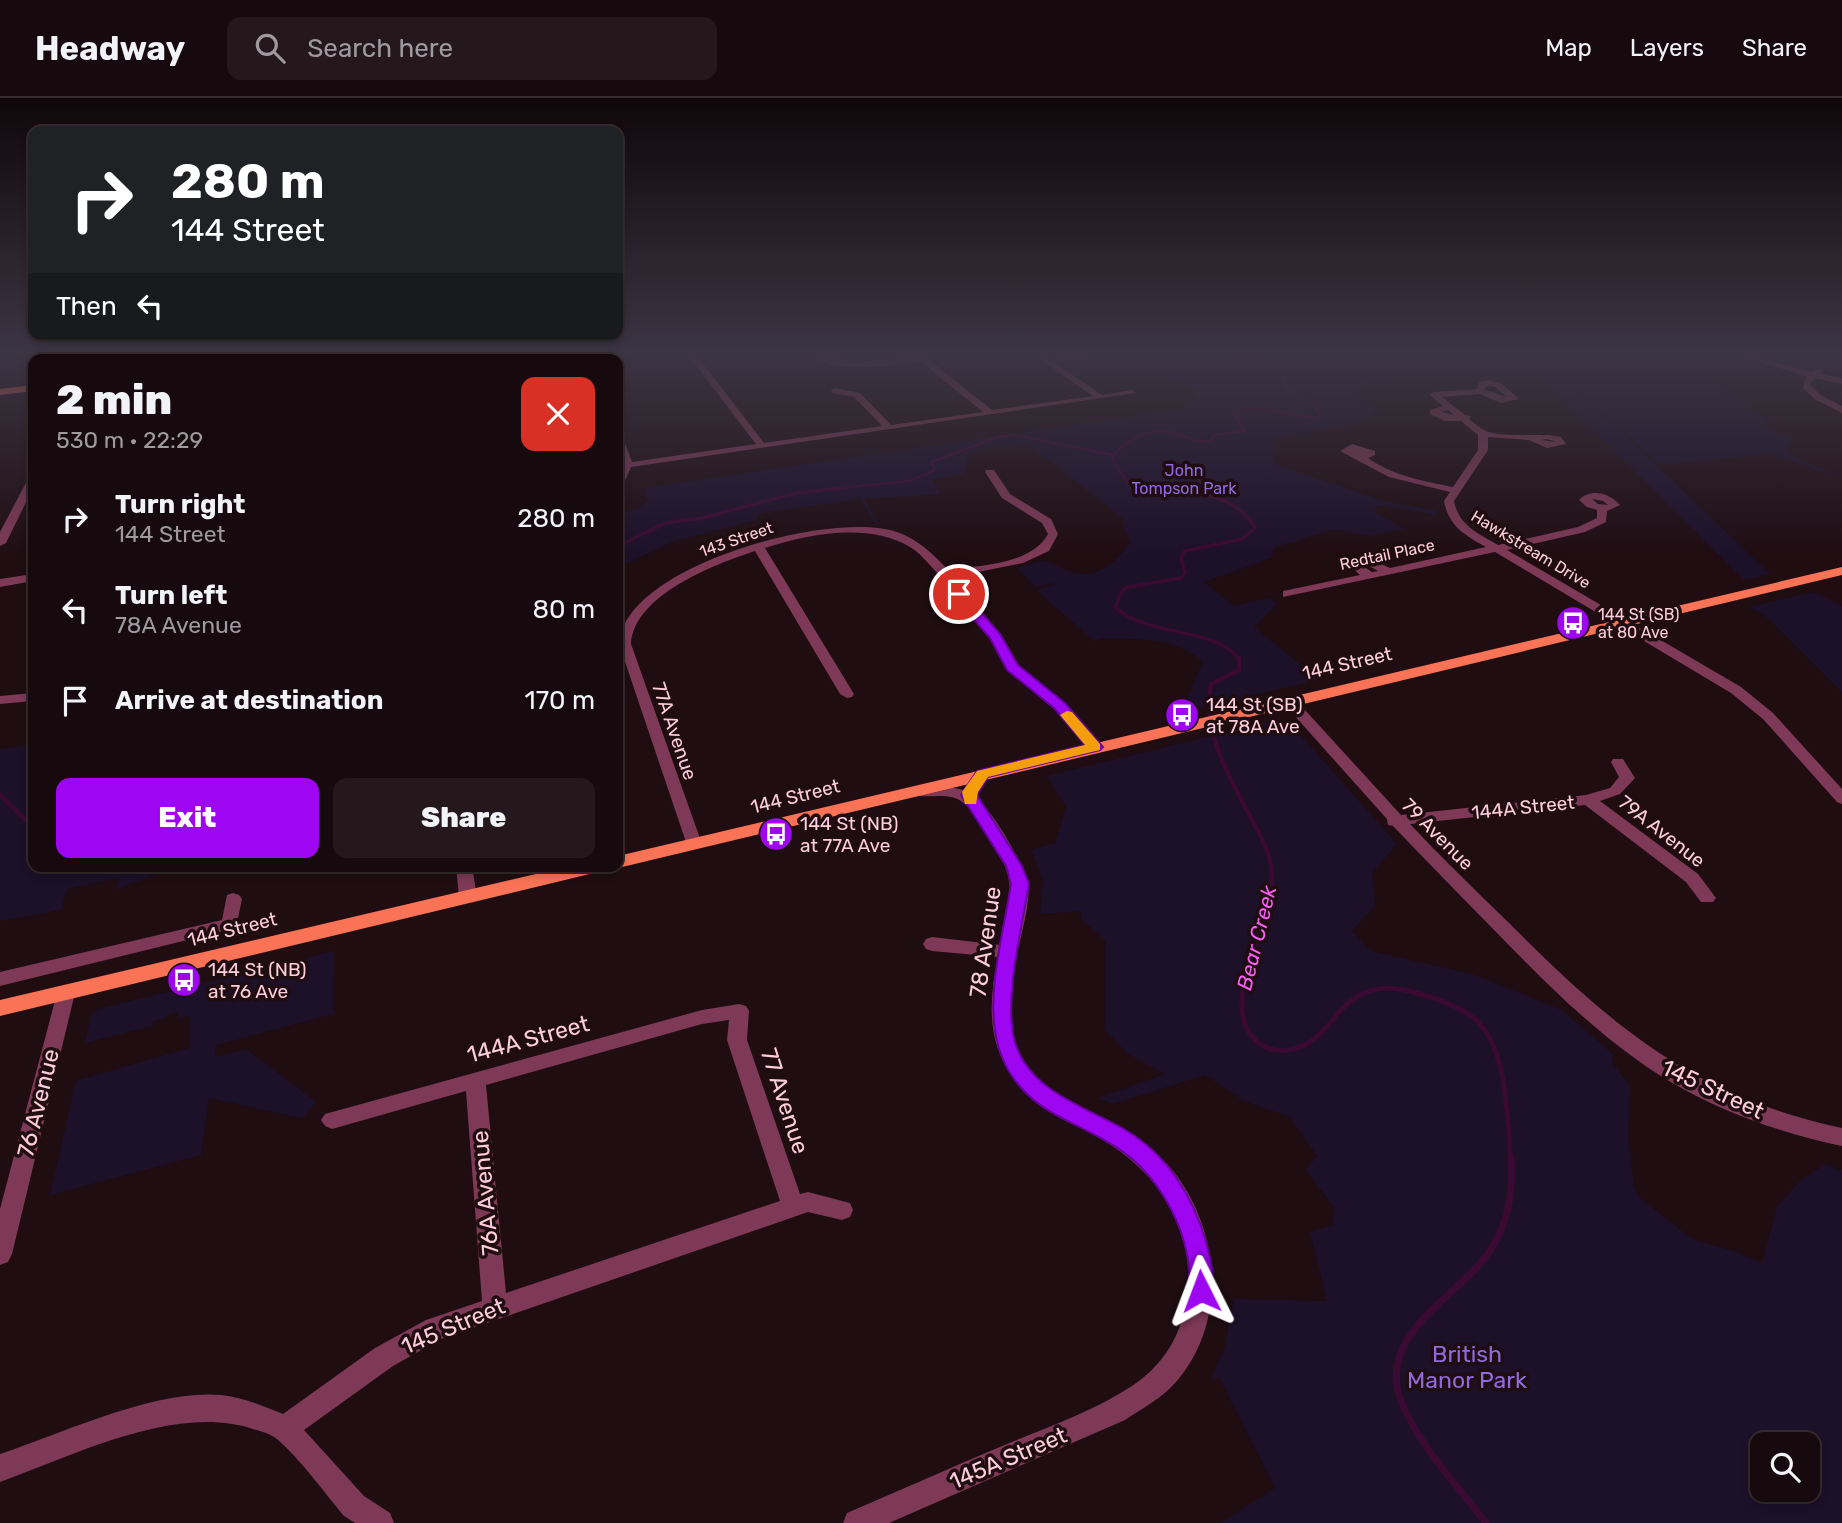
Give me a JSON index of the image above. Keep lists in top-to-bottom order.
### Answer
{
  "streets": {
    "main road": ["144 Street"],
    "street": [
      "143 Street",
      "Hawkstream Drive",
      "Redtail Place",
      "77A Avenue",
      "144A Street",
      "79A Avenue",
      "79 Avenue",
      "78 Avenue",
      "145 Street",
      "77 Avenue",
      "76 Avenue",
      "76A Avenue",
      "145A Street"
    ]
  },
  "crossings": [
    ["143 Street", "77A Avenue"],
    ["Hawkstream Drive", "Redtail Place"],
    ["Hawkstream Drive", "144 Street"],
    ["144 Street", "77A Avenue"],
    ["144 Street", "79 Avenue"],
    ["144 Street", "76 Avenue"],
    ["144A Street", "79A Avenue"],
    ["144A Street", "79 Avenue"],
    ["144A Street", "77 Avenue"],
    ["144A Street", "76A Avenue"],
    ["79 Avenue", "145 Street"],
    ["78 Avenue", "145A Street"],
    ["145 Street", "77 Avenue"],
    ["145 Street", "76A Avenue"]
  ],
  "water": ["Bear Creek"],
  "parks": ["John Tompson Park", "British Manor Park"],
  "places": {
    "bus stop": [
      "144 St (SB) at 80 Ave",
      "144 St (SB) at 78A Ave",
      "144 St (NB) at 77A Ave",
      "144 St (NB) at 76 Ave"
    ]
  },
  "page": {
    "header": "Headway",
    "search": "Search here",
    "nav": ["Map", "Layers", "Share"],
    "turn": ["280 m", "144 Street"],
    "then": "Then",
    "heading": ["2 min", "530 m · 22:29"],
    "list": [
      {
        "name": "Turn right",
        "note": "144 Street",
        "value": "280 m"
      },
      {
        "name": "Turn left",
        "note": "78A Avenue",
        "value": "80 m"
      },
      {
        "name": "Arrive at destination",
        "value": "170 m"
      }
    ],
    "buttons": ["Exit", "Share"]
  }
}
